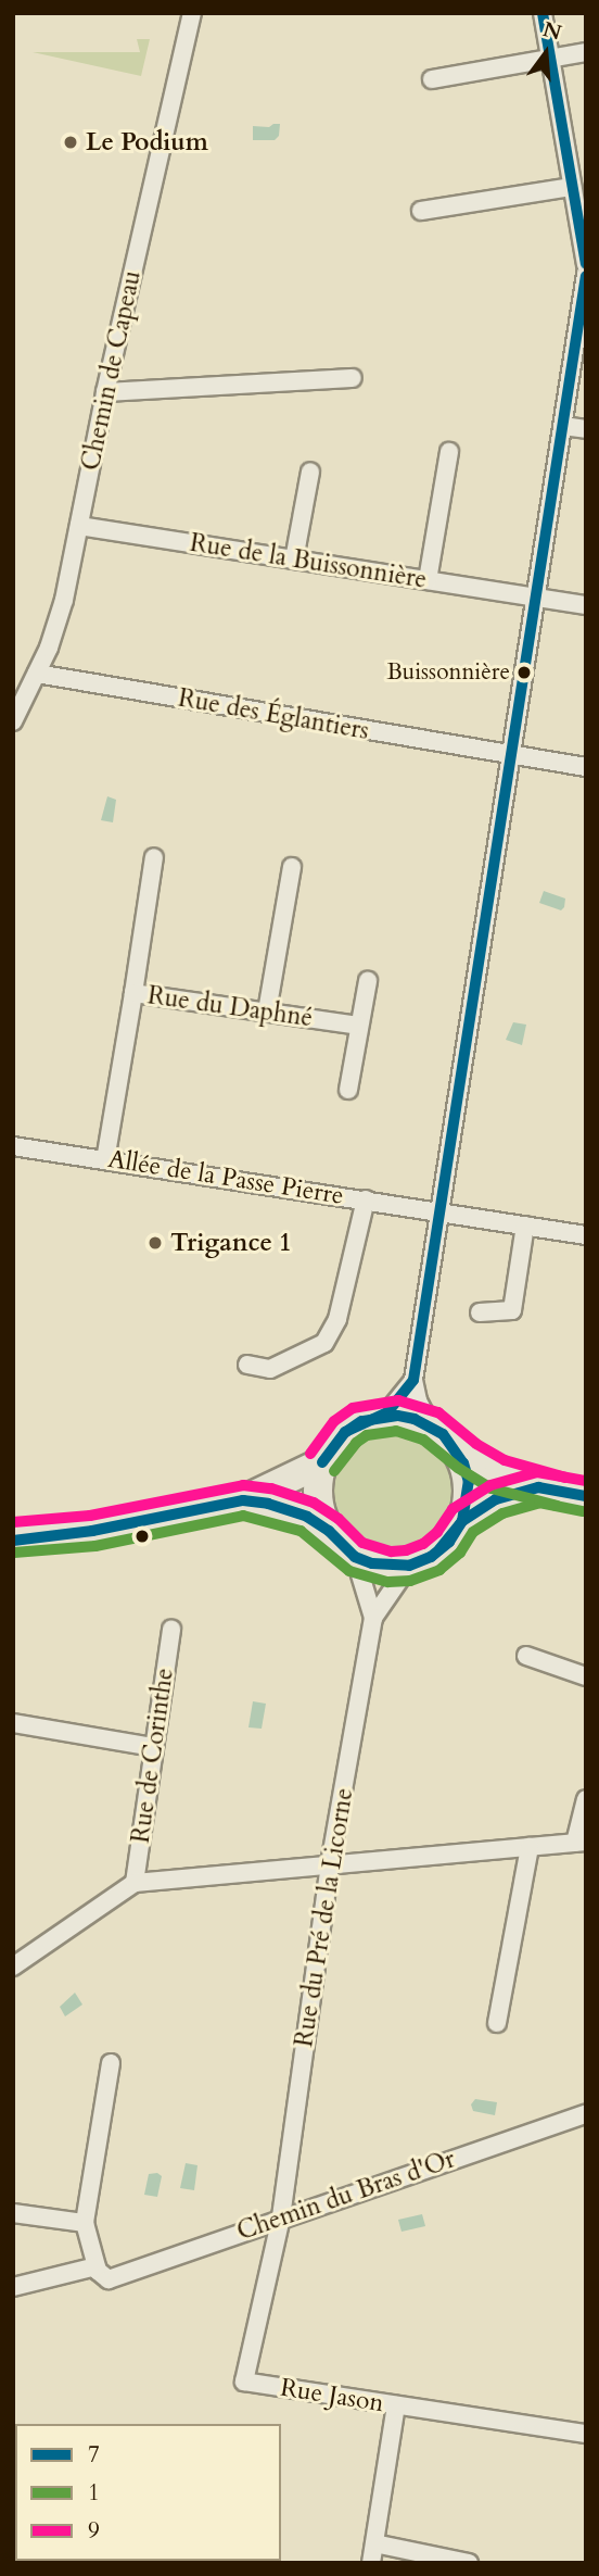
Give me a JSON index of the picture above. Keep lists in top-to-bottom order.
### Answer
{
  "streets": {
    "street": [
      "Chemin de Capeau",
      "Rue de la Buissonnière",
      "Rue des Églantiers",
      "Rue du Daphné",
      "Allée de la Passe Pierre",
      "Rue de Corinthe",
      "Rue du Pré de la Licorne",
      "Chemin du Bras d'Or",
      "Rue Jason"
    ]
  },
  "crossings": [
    ["Chemin de Capeau", "Rue de la Buissonnière"],
    ["Chemin de Capeau", "Rue des Églantiers"],
    ["Rue du Daphné", "Allée de la Passe Pierre"],
    ["Rue du Pré de la Licorne", "Chemin du Bras d'Or"],
    ["Rue du Pré de la Licorne", "Rue Jason"],
    ["Chemin du Bras d'Or", "Rue Jason"]
  ],
  "places": ["Le Podium", "Buissonnière", "Trigance 1"],
  "lines": ["transit line 7", "transit line 9", "transit line 1"],
  "legend": ["7", "1", "9"],
  "north": "top"
}
